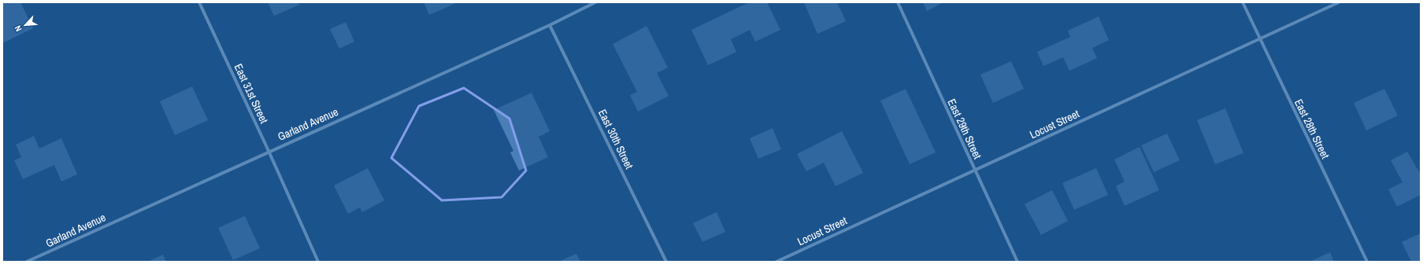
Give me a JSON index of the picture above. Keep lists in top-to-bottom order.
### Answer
{
  "streets": {
    "street": [
      "East 31st Street",
      "Garland Avenue",
      "Locust Street",
      "East 29th Street",
      "East 28th Street",
      "East 30th Street"
    ]
  },
  "crossings": [
    ["East 31st Street", "Garland Avenue"],
    ["Garland Avenue", "East 30th Street"],
    ["Locust Street", "East 29th Street"],
    ["Locust Street", "East 28th Street"]
  ],
  "north": "bottom left"
}
